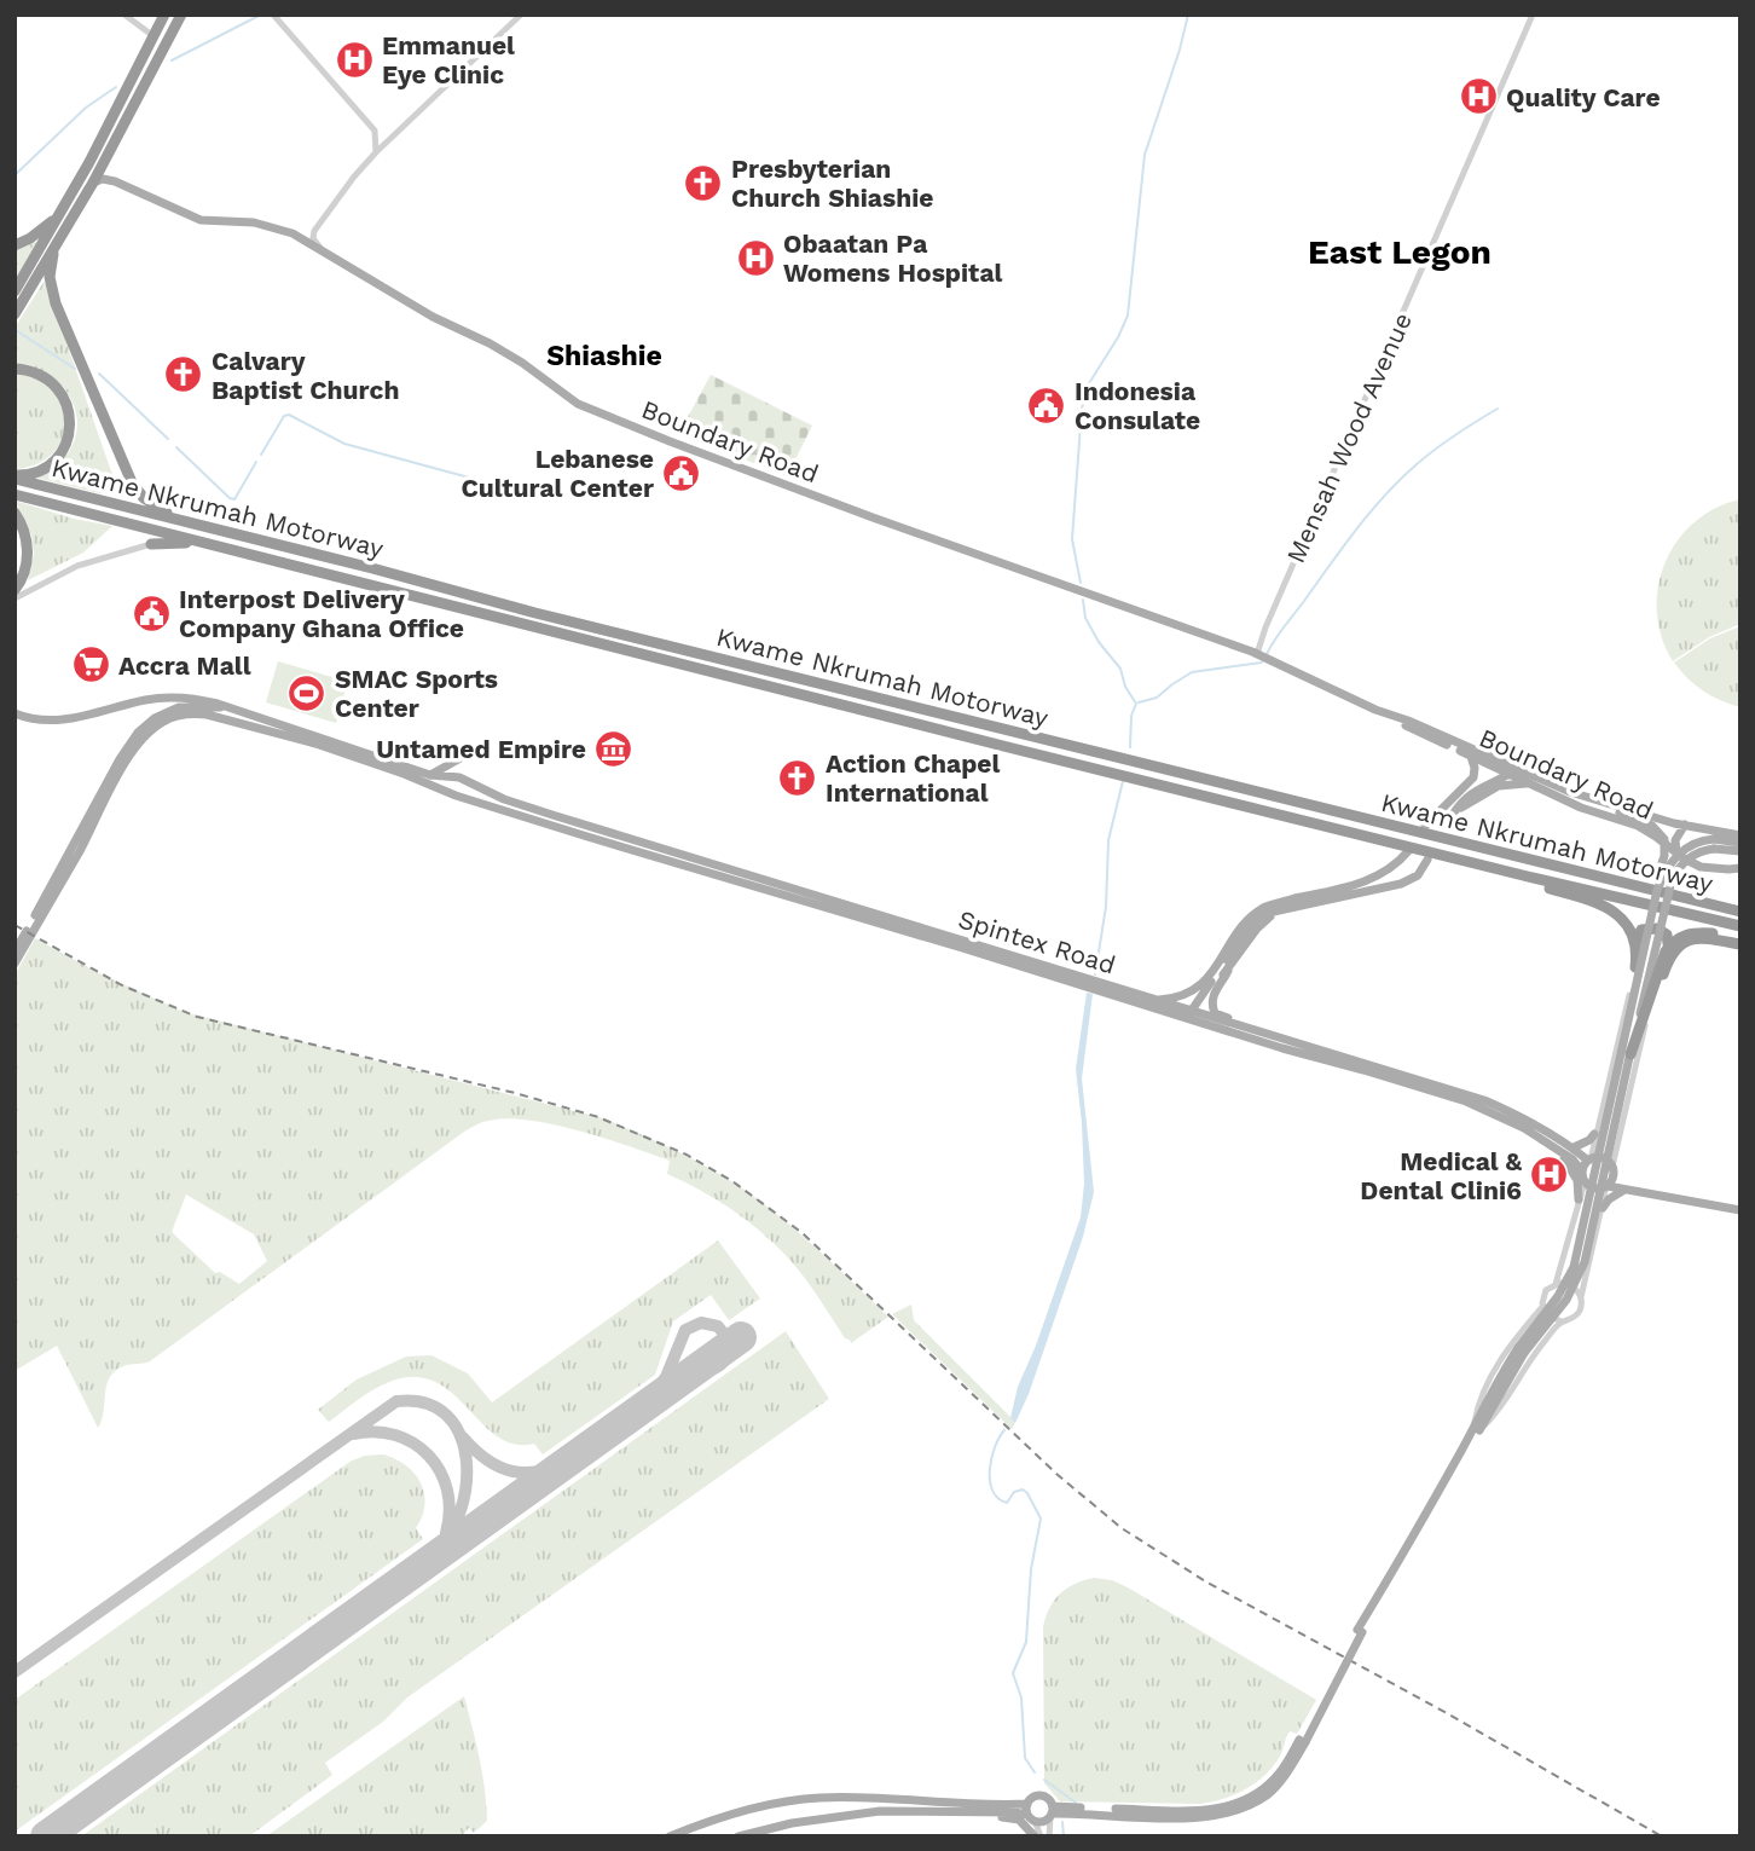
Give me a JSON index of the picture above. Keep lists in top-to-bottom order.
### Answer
{
  "streets": {
    "highway": ["Kwame Nkrumah Motorway"],
    "main road": ["Boundary Road", "Spintex Road"],
    "street": ["Mensah Wood Avenue"]
  },
  "crossings": [
    ["Mensah Wood Avenue", "Boundary Road"]
  ],
  "districts": ["East Legon", "Shiashie"],
  "places": {
    "hospital": [
      "Emmanuel Eye Clinic",
      "Quality Care",
      "Obaatan Pa Womens Hospital",
      "Medical & Dental Clini6"
    ],
    "church": ["Presbyterian Church Shiashie", "Calvary Baptist Church", "Action Chapel International"],
    "public building": ["Indonesia Consulate", "Lebanese Cultural Center", "Interpost Delivery Company Ghana Office"],
    "supermarket": ["Accra Mall"],
    "sports": ["SMAC Sports Center"],
    "museum": ["Untamed Empire"]
  }
}
